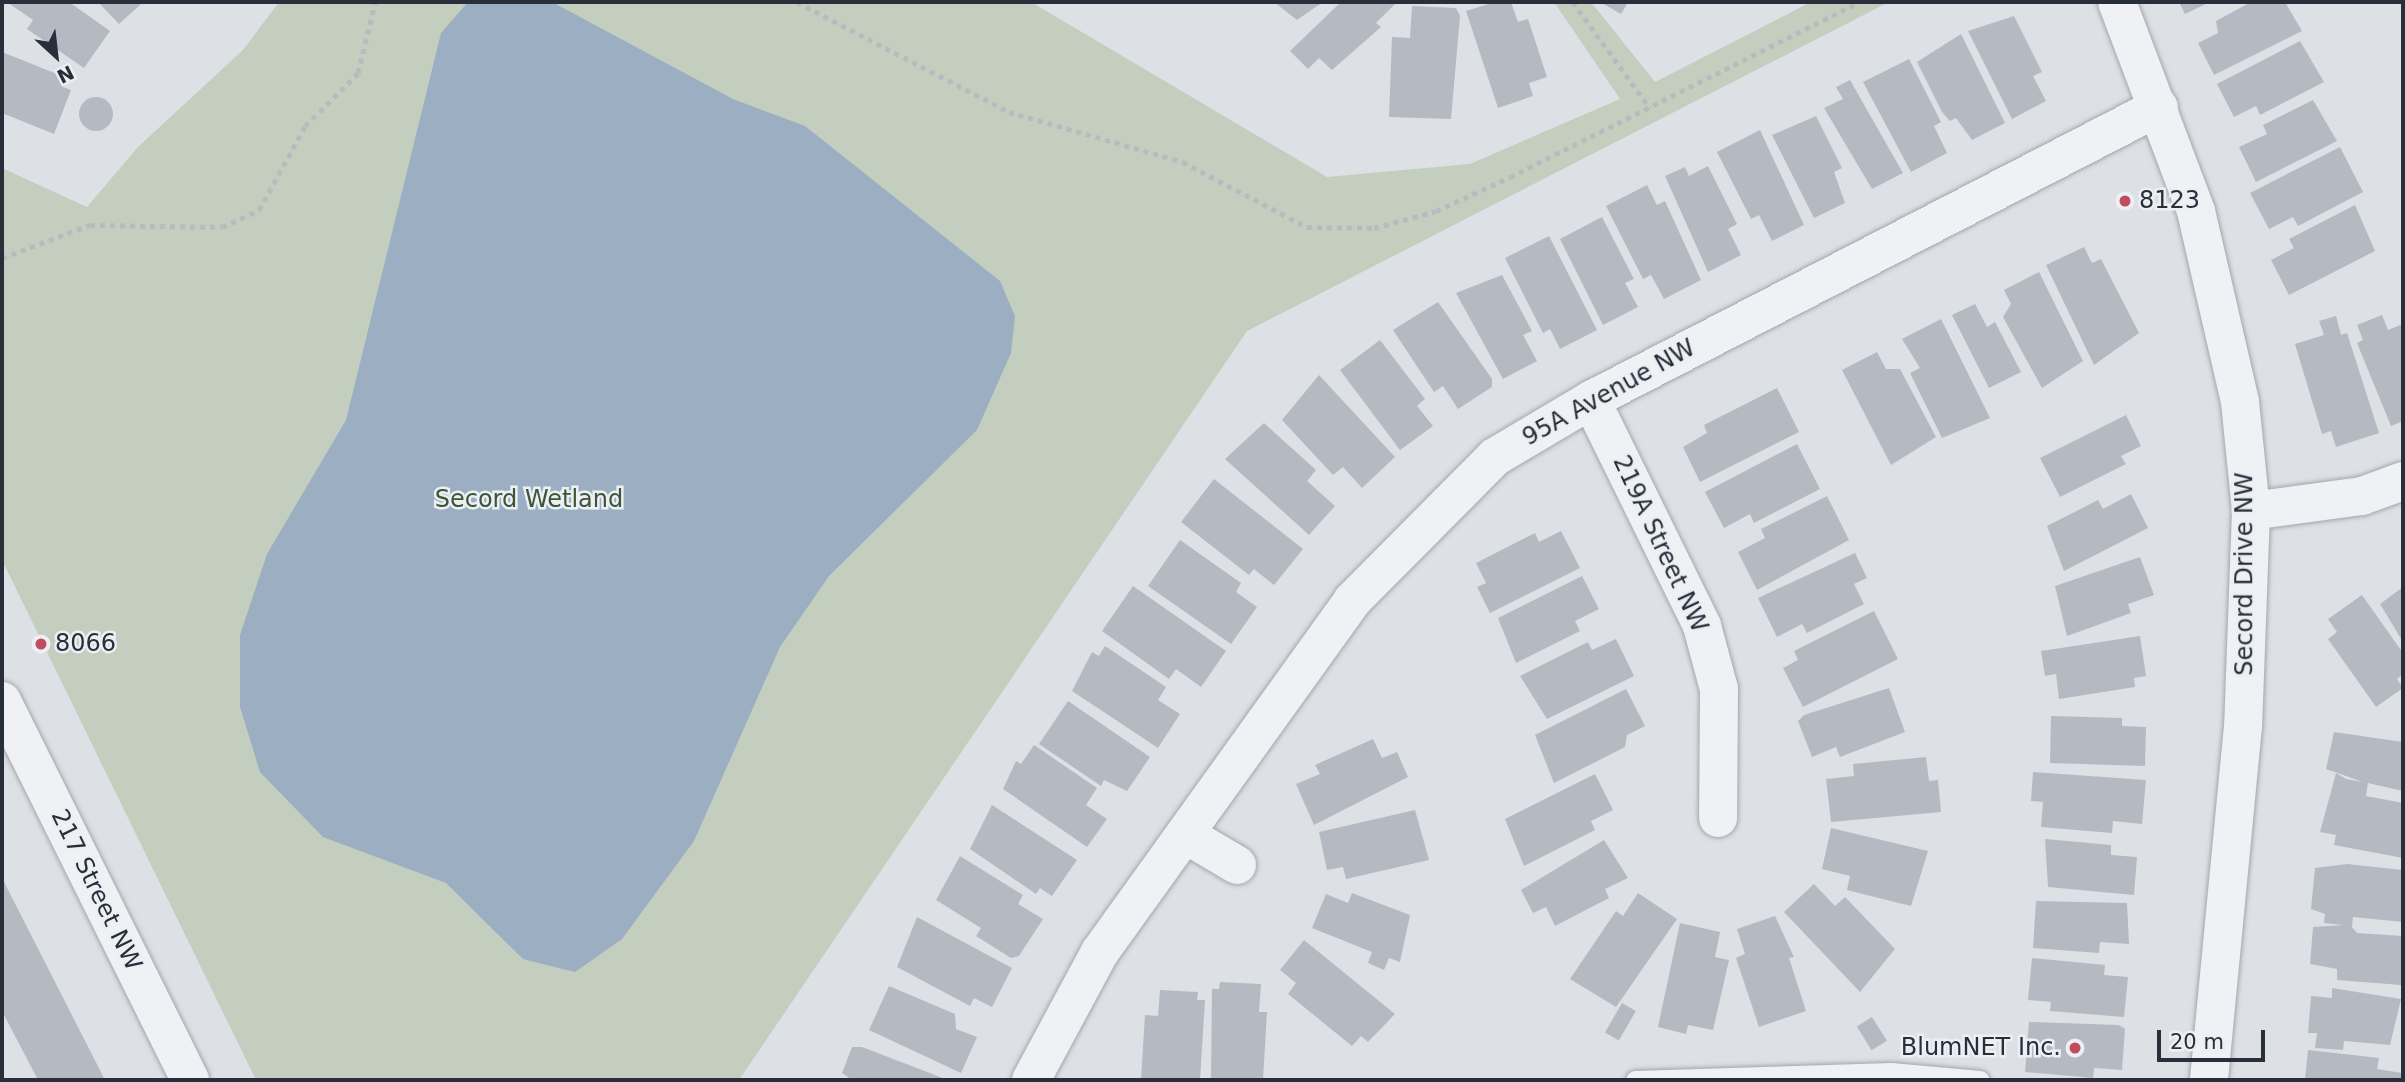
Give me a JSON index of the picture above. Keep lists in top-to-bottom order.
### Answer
{
  "streets": {
    "street": [
      "95A Avenue NW",
      "219A Street NW",
      "Secord Drive NW",
      "217 Street NW"
    ]
  },
  "crossings": [
    ["95A Avenue NW", "219A Street NW"],
    ["95A Avenue NW", "Secord Drive NW"]
  ],
  "parks": ["Secord Wetland"],
  "places": ["8123", "8066", "BlumNET Inc."],
  "scale_bar": "20 m",
  "north": "bottom right"
}
